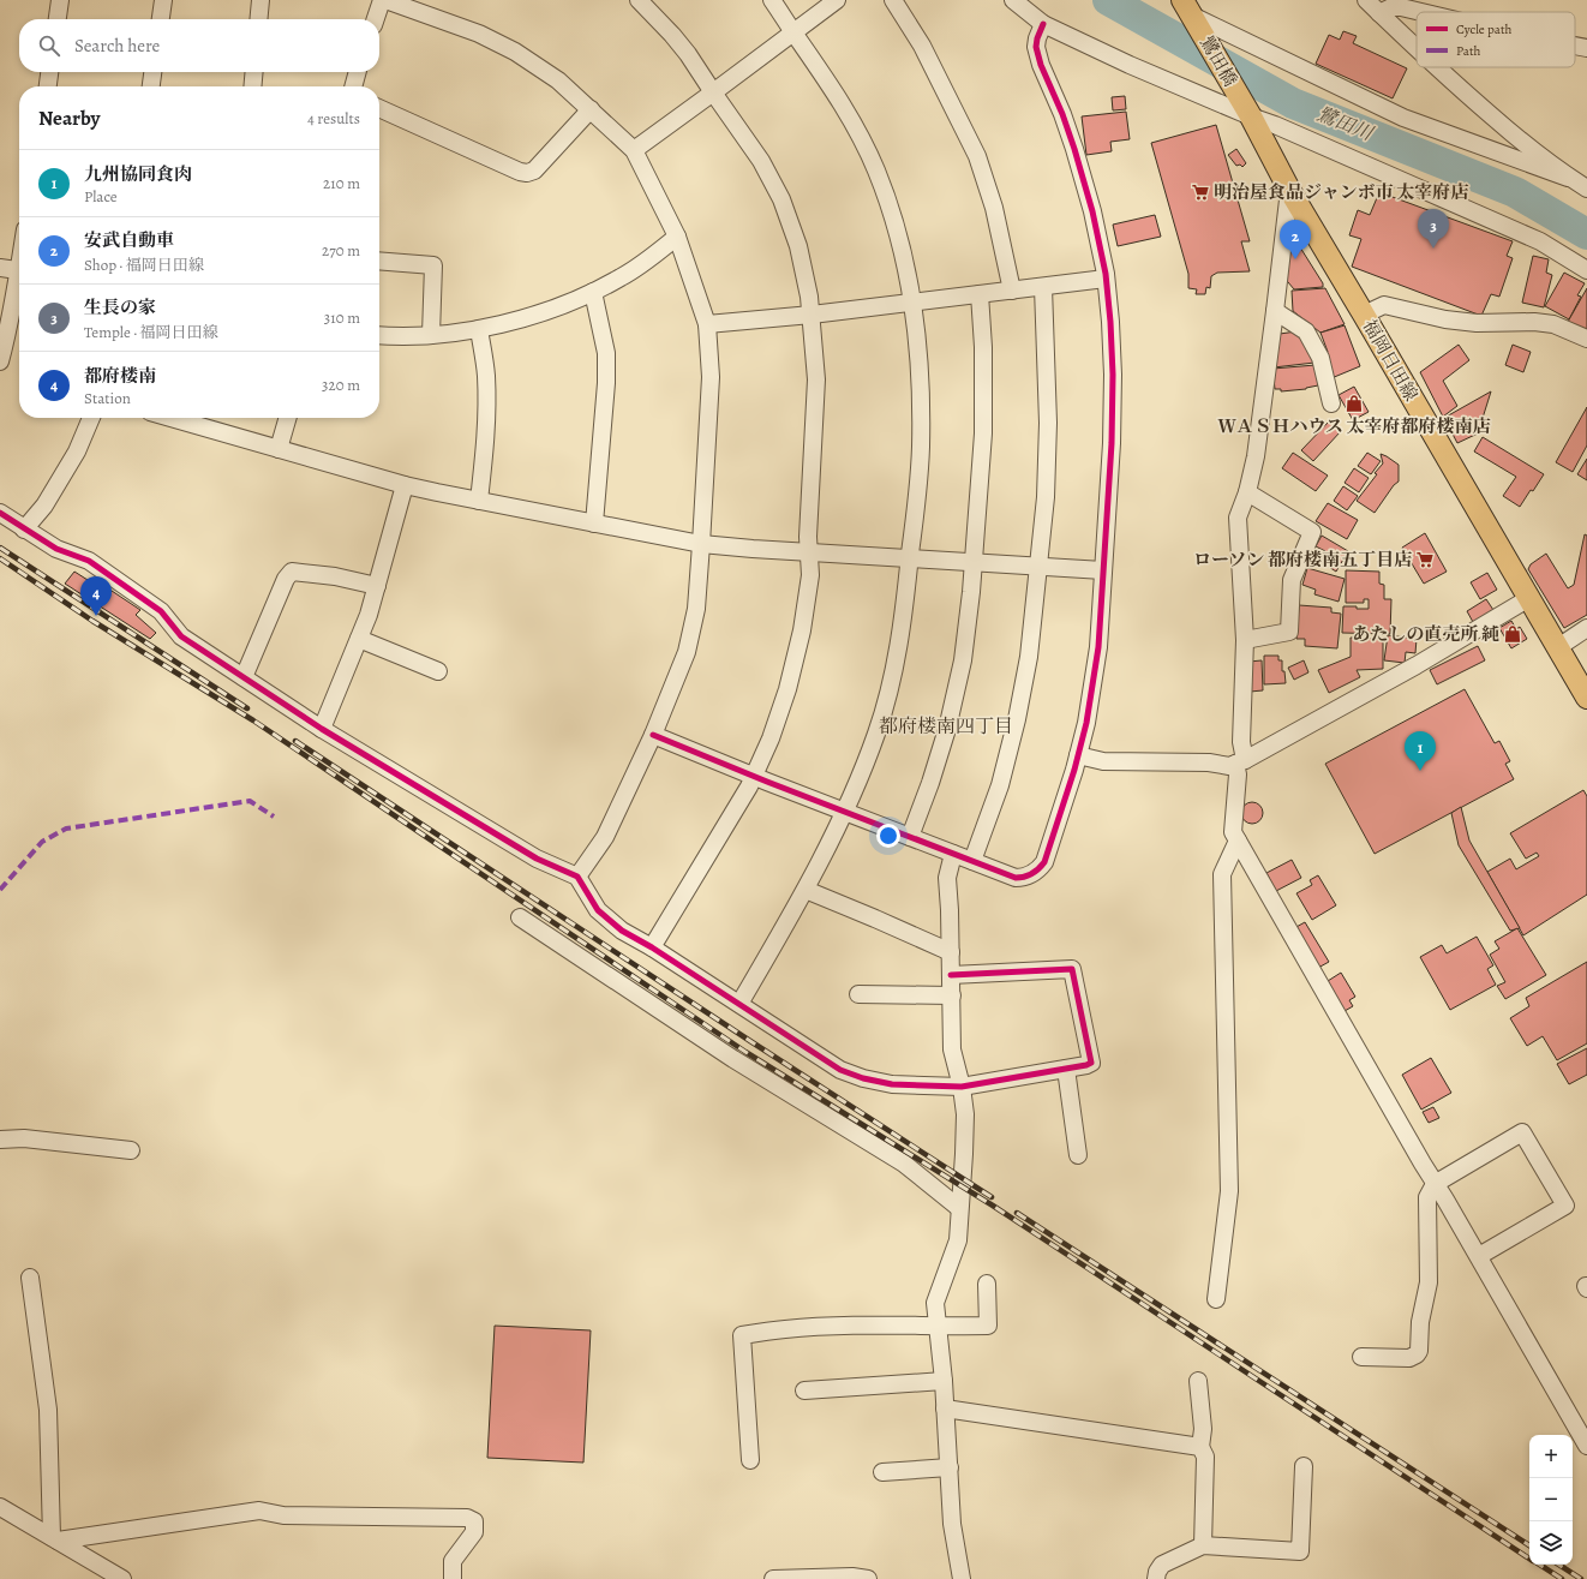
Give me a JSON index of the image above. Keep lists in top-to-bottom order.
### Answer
{
  "streets": {
    "main road": ["鷺田橋", "福岡日田線"]
  },
  "crossings": [
    ["鷺田橋", "福岡日田線"]
  ],
  "districts": ["都府楼南四丁目"],
  "water": ["鷺田川"],
  "places": {
    "supermarket": ["明治屋食品ジャンボ市 太宰府店", "ローソン 都府楼南五丁目店"],
    "shop": ["ＷＡＳＨハウス 太宰府都府楼南店", "あたしの直売所 純"]
  },
  "legend": ["Cycle path", "Path"],
  "page": {
    "search": "Search here",
    "heading": ["Nearby", "4 results"],
    "list": [
      {
        "mark": "1",
        "name": "九州協同食肉",
        "note": "Place",
        "value": "210 m"
      },
      {
        "mark": "2",
        "name": "安武自動車",
        "note": "Shop · 福岡日田線",
        "value": "270 m"
      },
      {
        "mark": "3",
        "name": "生長の家",
        "note": "Temple · 福岡日田線",
        "value": "310 m"
      },
      {
        "mark": "4",
        "name": "都府楼南",
        "note": "Station",
        "value": "320 m"
      }
    ],
    "pins": [
      "3",
      "2",
      "4",
      "1"
    ],
    "map_buttons": ["+", "−"]
  }
}
